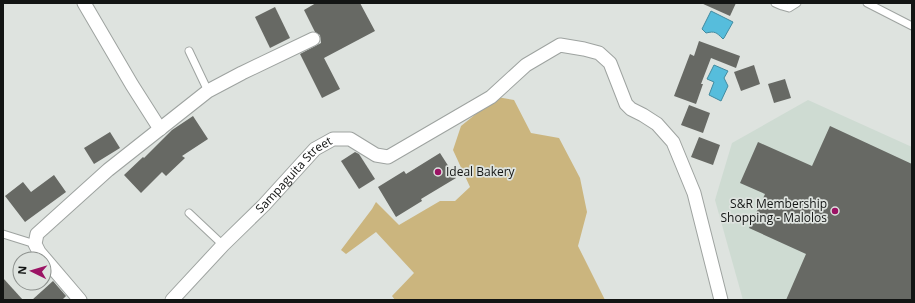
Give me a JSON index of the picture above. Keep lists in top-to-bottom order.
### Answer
{
  "streets": {
    "street": ["Sampaguita Street"]
  },
  "places": ["Ideal Bakery", "S&R Membership Shopping - Malolos"],
  "north": "left"
}
